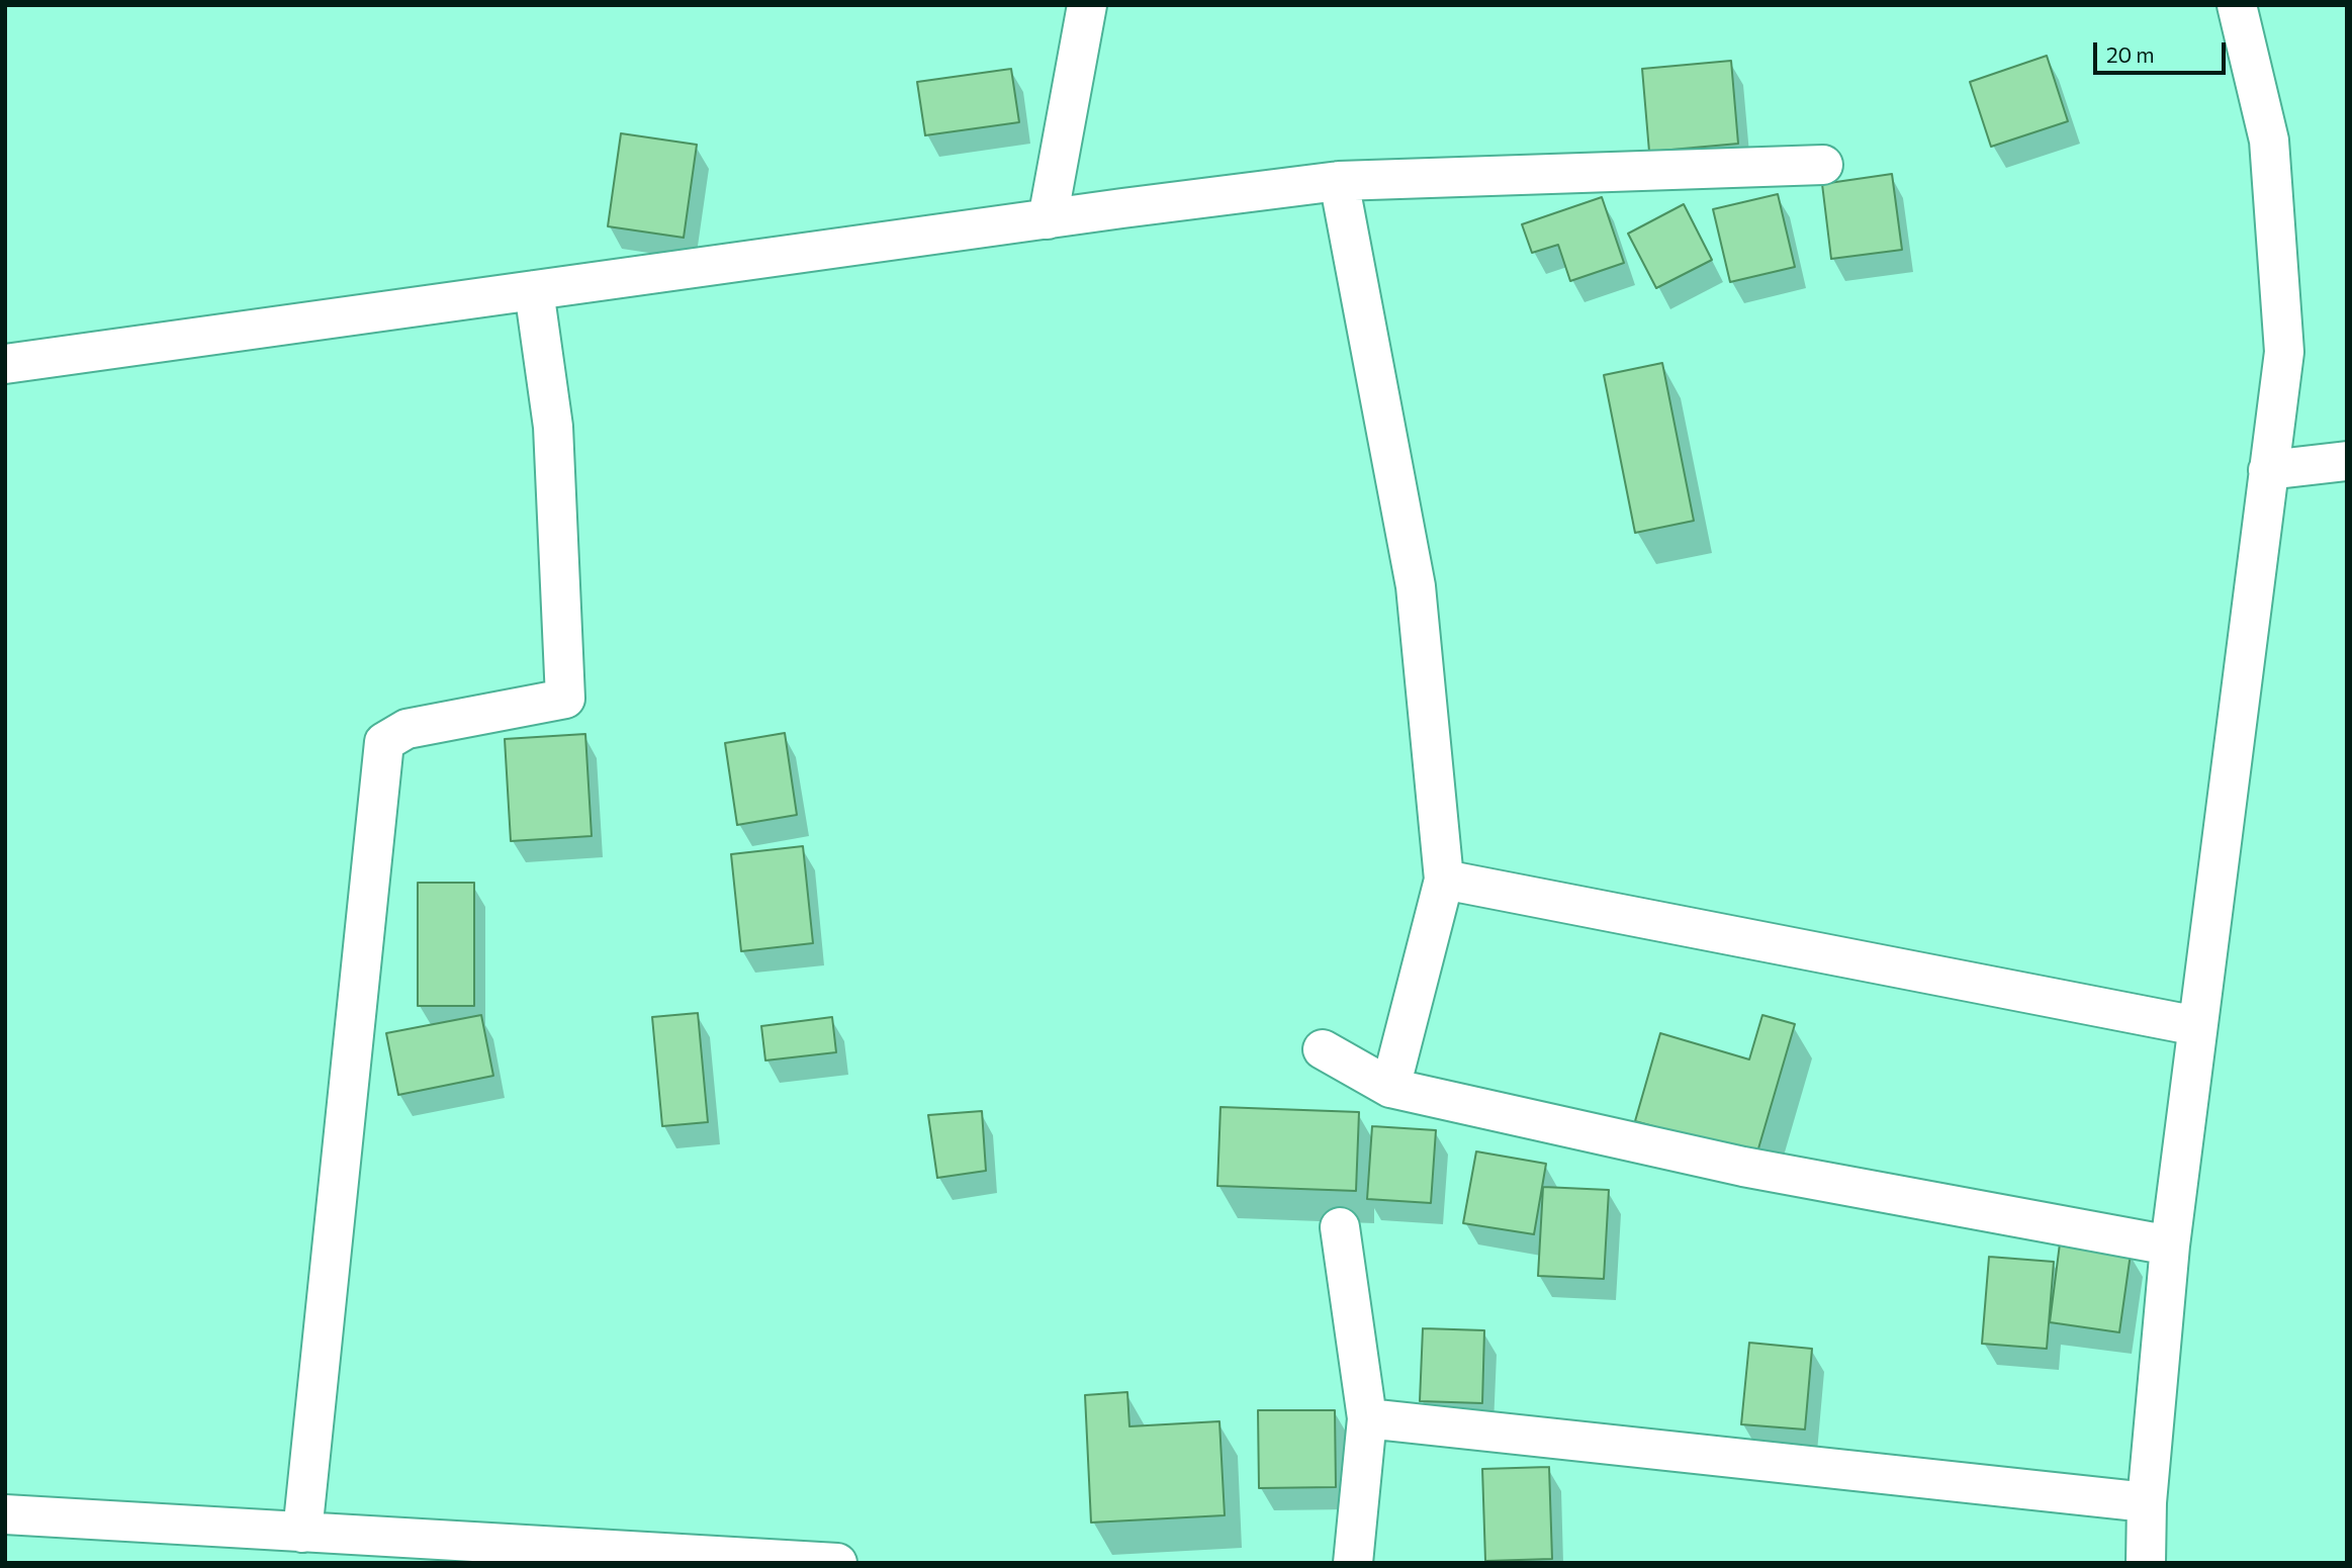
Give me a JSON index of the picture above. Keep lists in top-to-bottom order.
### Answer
{
  "scale_bar": "20 m"
}
